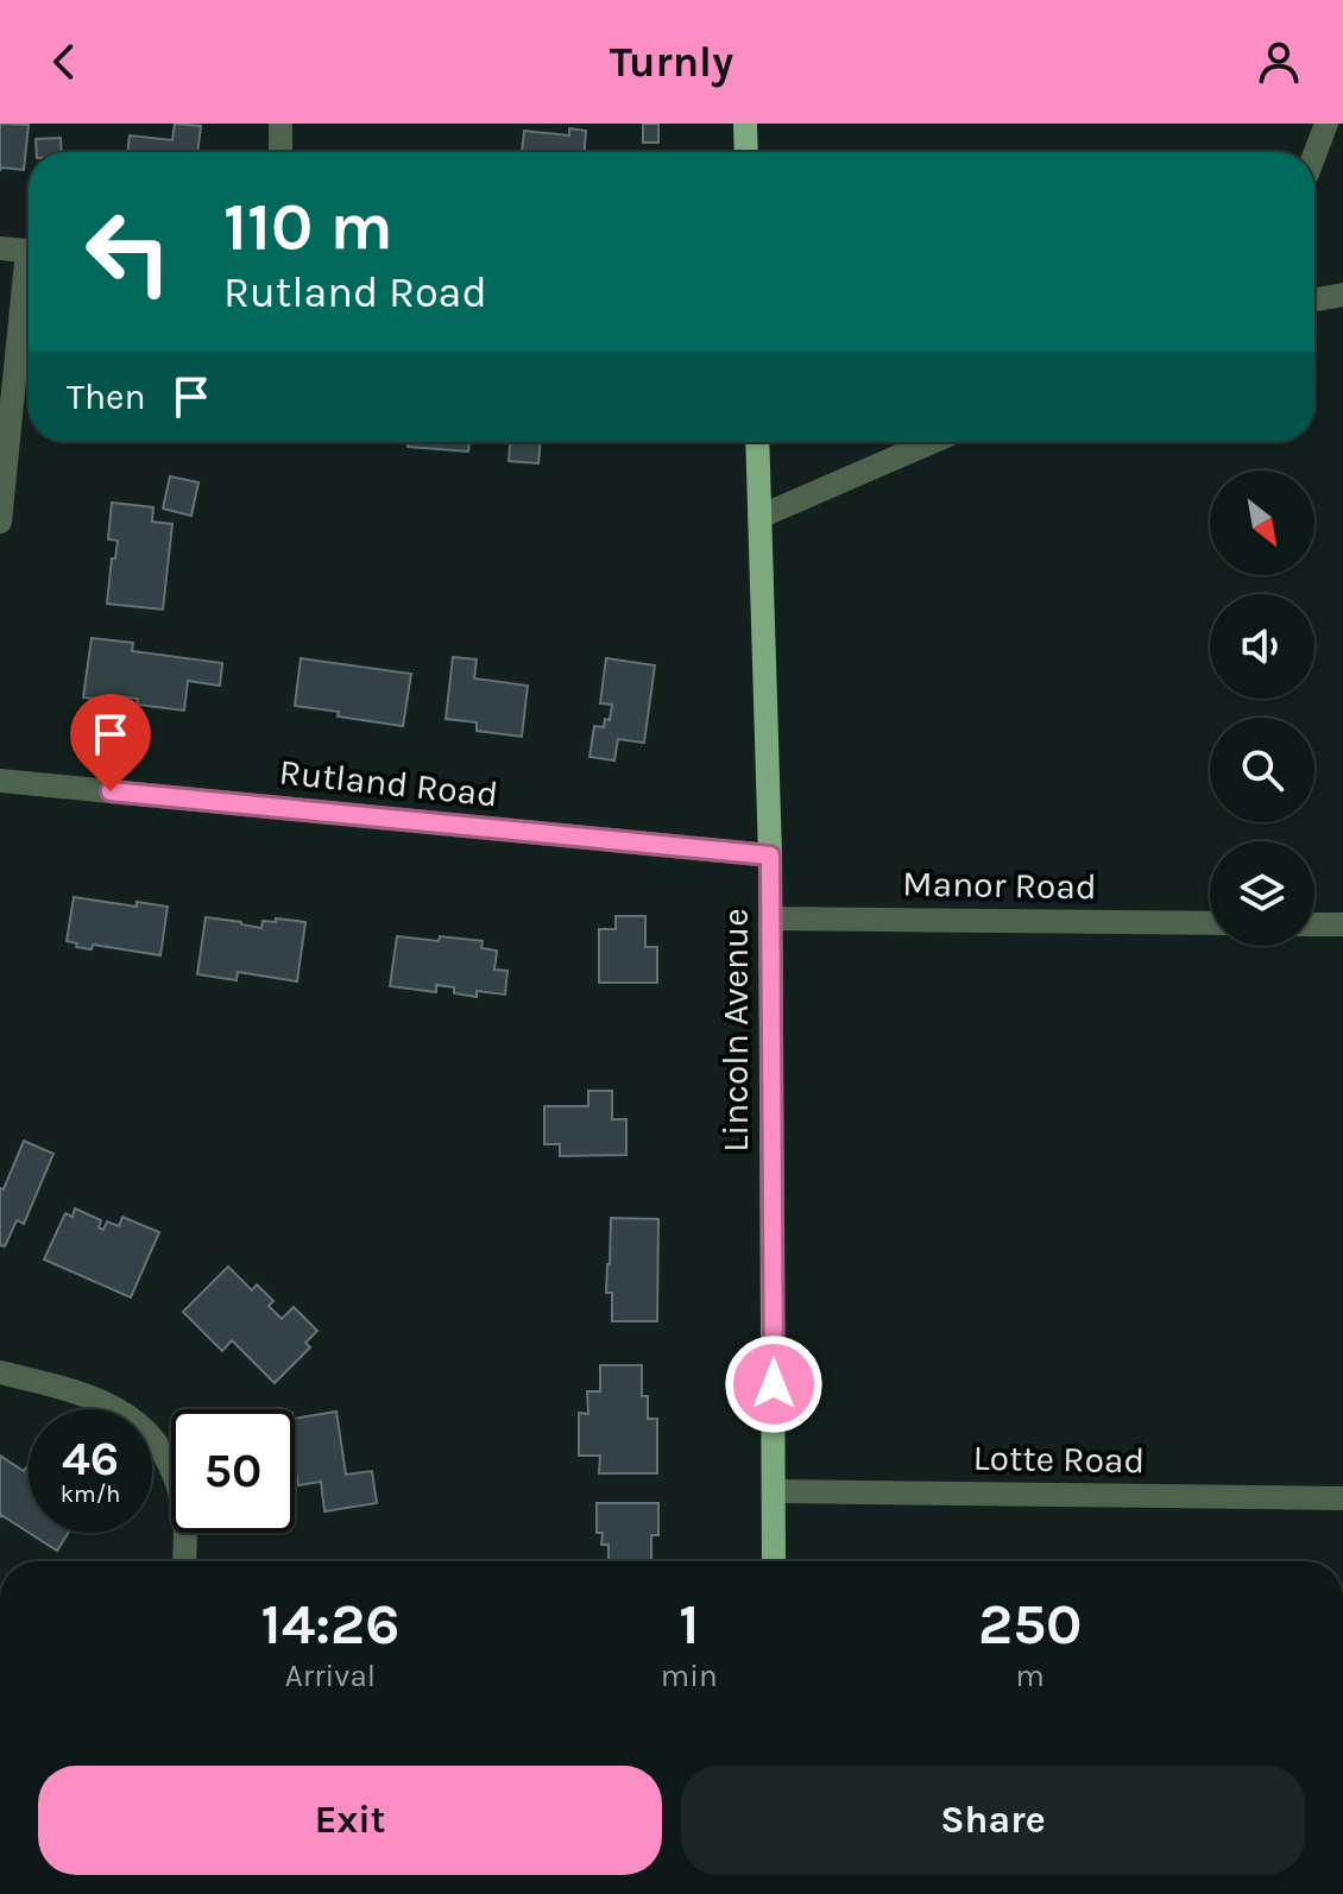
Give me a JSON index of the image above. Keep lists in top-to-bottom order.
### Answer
{
  "streets": {
    "main road": ["Lincoln Avenue"],
    "street": ["Rutland Road", "Manor Road", "Lotte Road"]
  },
  "crossings": [
    ["Rutland Road", "Lincoln Avenue"],
    ["Manor Road", "Lincoln Avenue"],
    ["Lincoln Avenue", "Lotte Road"]
  ],
  "north": "bottom right",
  "page": {
    "header": "Turnly",
    "turn": ["110 m", "Rutland Road"],
    "then": "Then",
    "speed": "46 km/h",
    "limit": "50",
    "eta": [
      "14:26",
      "Arrival",
      "1",
      "min",
      "250",
      "m"
    ],
    "buttons": ["Exit", "Share"]
  }
}
